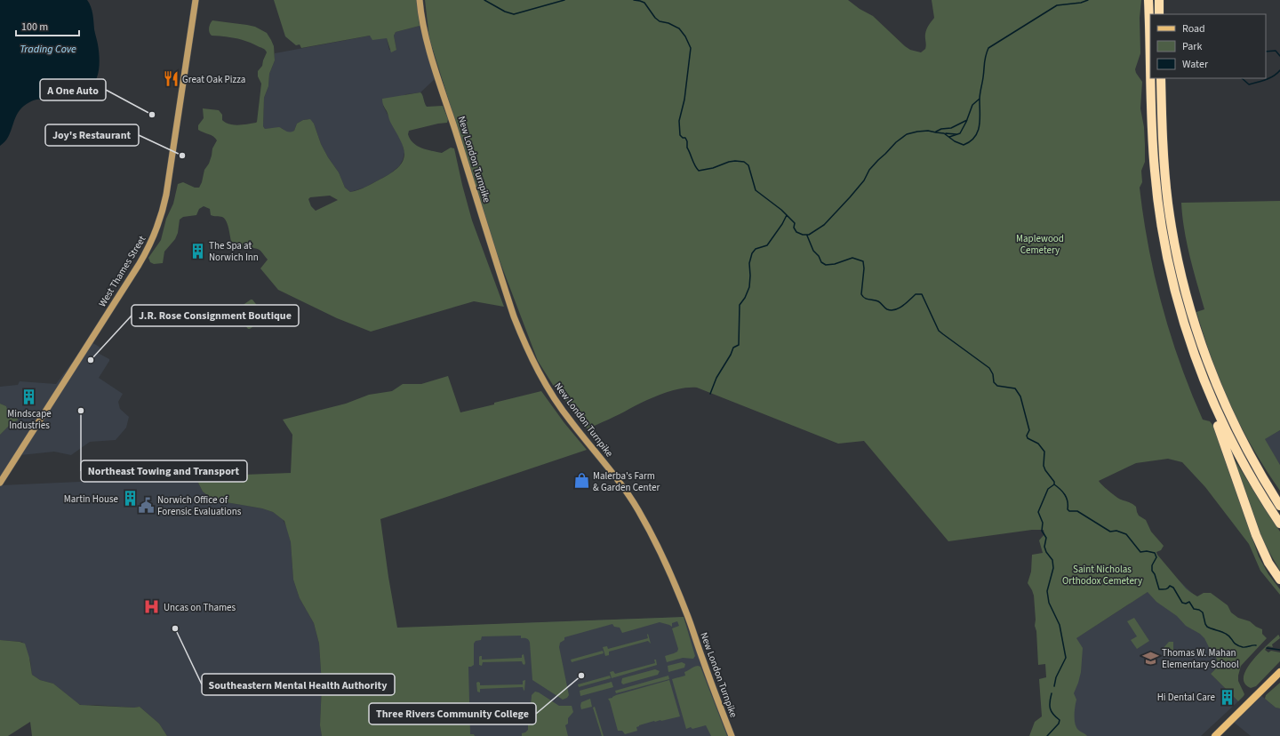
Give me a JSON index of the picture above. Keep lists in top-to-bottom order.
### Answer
{
  "streets": {
    "main road": ["New London Turnpike", "West Thames Street"]
  },
  "water": ["Trading Cove"],
  "parks": ["Maplewood Cemetery", "Saint Nicholas Orthodox Cemetery"],
  "places": {
    "restaurant": ["Great Oak Pizza"],
    "other": [
      "A One Auto",
      "Joy's Restaurant",
      "J.R. Rose Consignment Boutique",
      "Northeast Towing and Transport",
      "Southeastern Mental Health Authority",
      "Three Rivers Community College"
    ],
    "building": [
      "The Spa at Norwich Inn",
      "Mindscape Industries",
      "Martin House",
      "Hi Dental Care"
    ],
    "shop": ["Malerba's Farm & Garden Center"],
    "public building": ["Norwich Office of Forensic Evaluations"],
    "hospital": ["Uncas on Thames"],
    "school or university": ["Thomas W. Mahan Elementary School"]
  },
  "legend": ["Road", "Park", "Water"],
  "scale_bar": "100 m"
}
